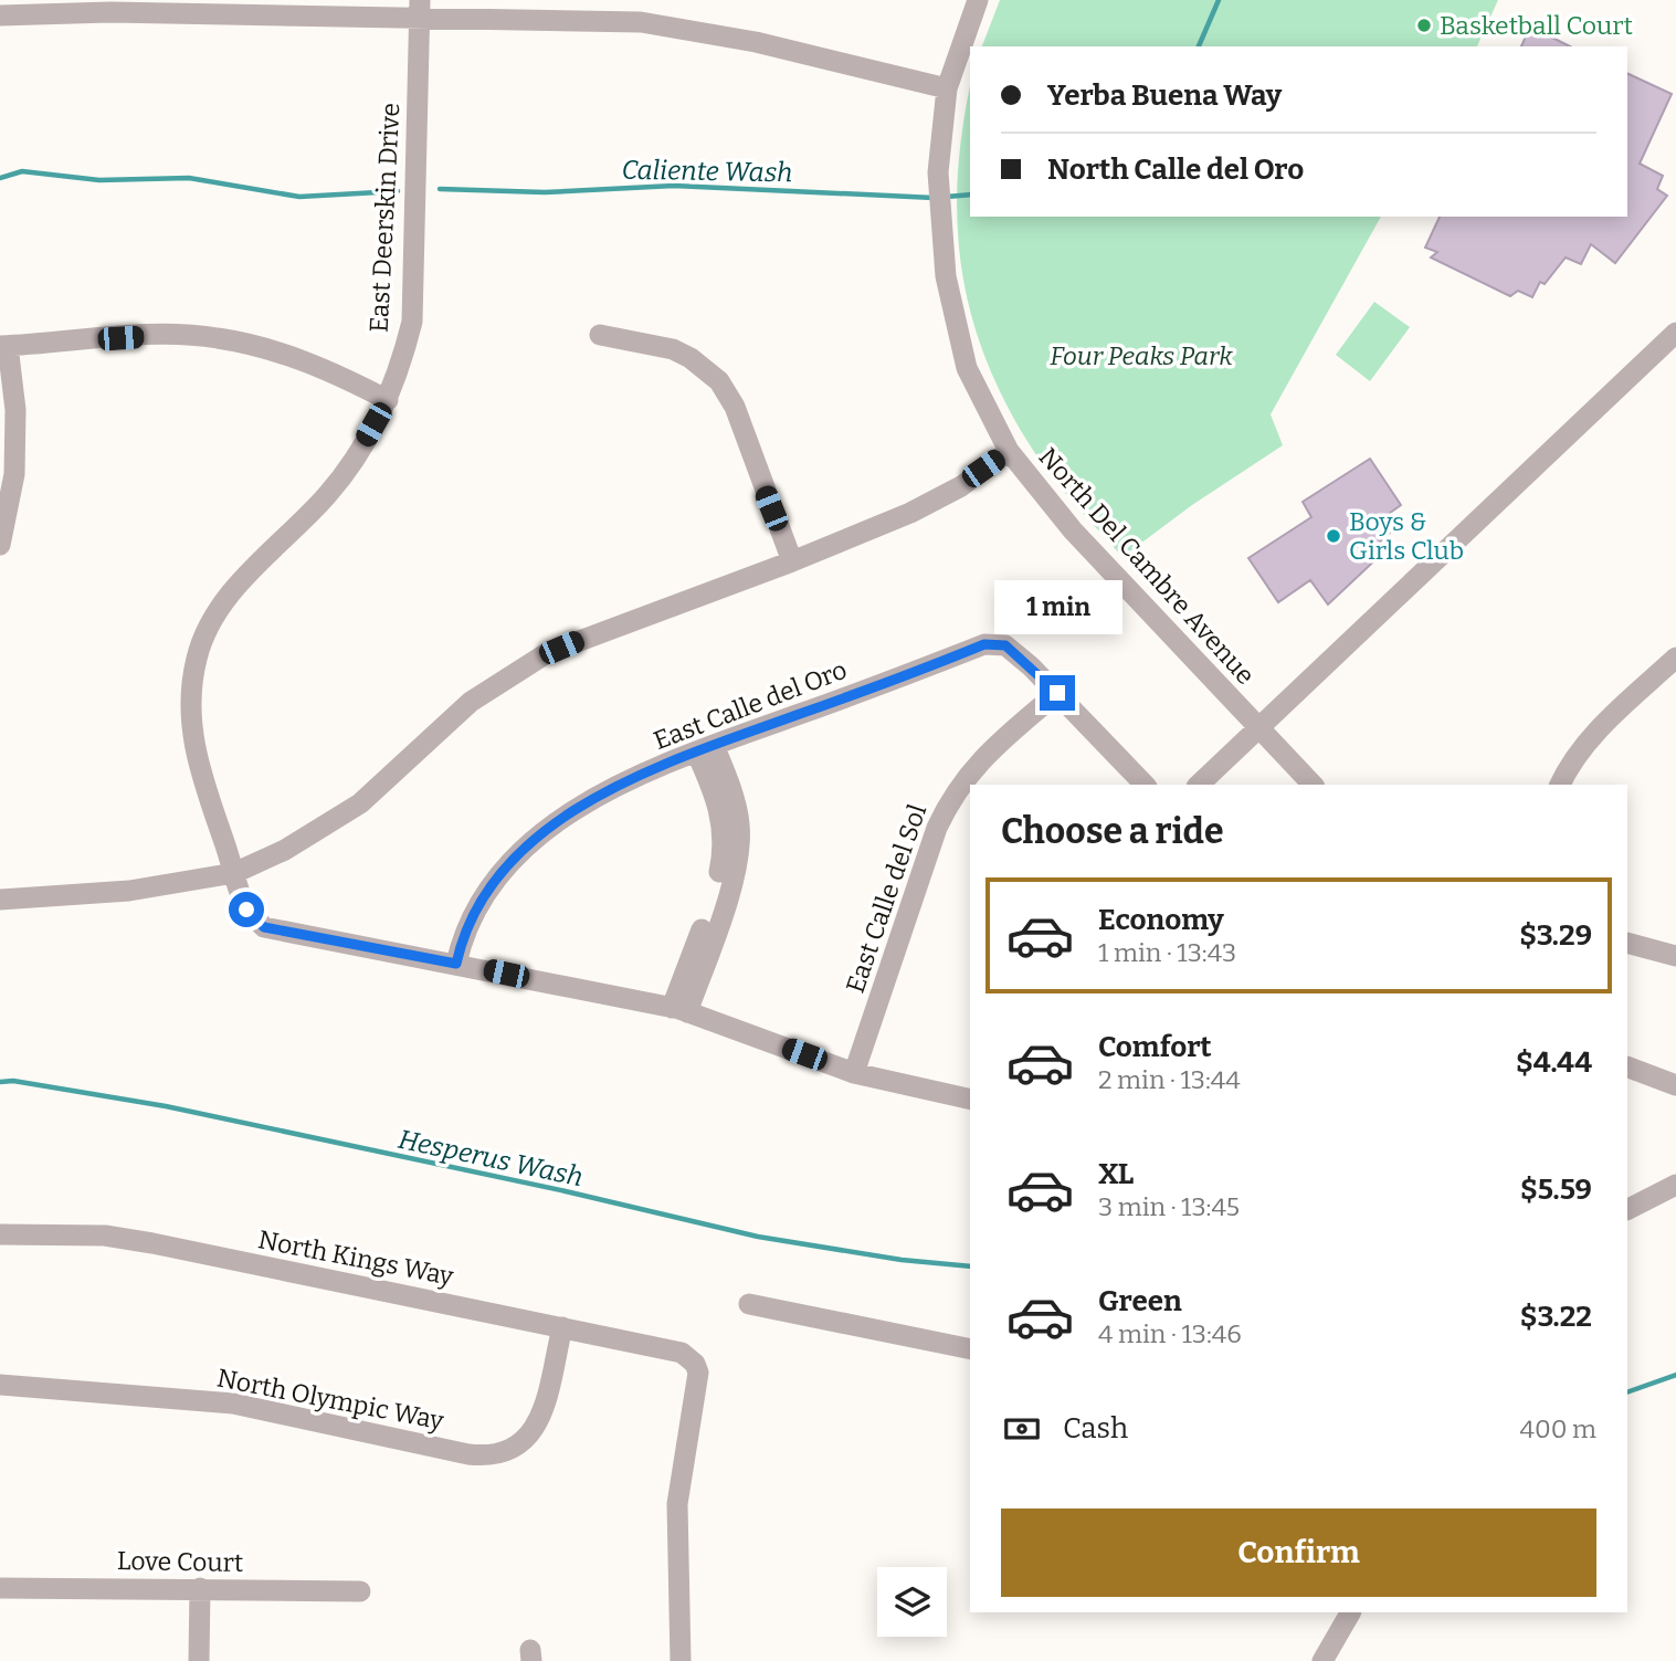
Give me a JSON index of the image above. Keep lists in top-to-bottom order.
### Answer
{
  "streets": {
    "street": [
      "East Deerskin Drive",
      "North Del Cambre Avenue",
      "East Calle del Oro",
      "East Calle del Sol",
      "North Kings Way",
      "North Olympic Way",
      "Love Court"
    ]
  },
  "crossings": [
    ["East Deerskin Drive", "East Calle del Oro"],
    ["East Deerskin Drive", "East Calle del Sol"],
    ["East Calle del Oro", "East Calle del Sol"],
    ["North Kings Way", "North Olympic Way"]
  ],
  "water": ["Caliente Wash", "Hesperus Wash"],
  "parks": ["Four Peaks Park"],
  "places": ["Basketball Court", "Boys & Girls Club"],
  "page": {
    "banner": ["Yerba Buena Way", "North Calle del Oro"],
    "bubble": "1 min",
    "heading": "Choose a ride",
    "list": [
      {
        "name": "Economy",
        "note": "1 min · 13:43",
        "value": "$3.29"
      },
      {
        "name": "Comfort",
        "note": "2 min · 13:44",
        "value": "$4.44"
      },
      {
        "name": "XL",
        "note": "3 min · 13:45",
        "value": "$5.59"
      },
      {
        "name": "Green",
        "note": "4 min · 13:46",
        "value": "$3.22"
      }
    ],
    "pay": ["Cash", "400 m"],
    "buttons": "Confirm"
  }
}
